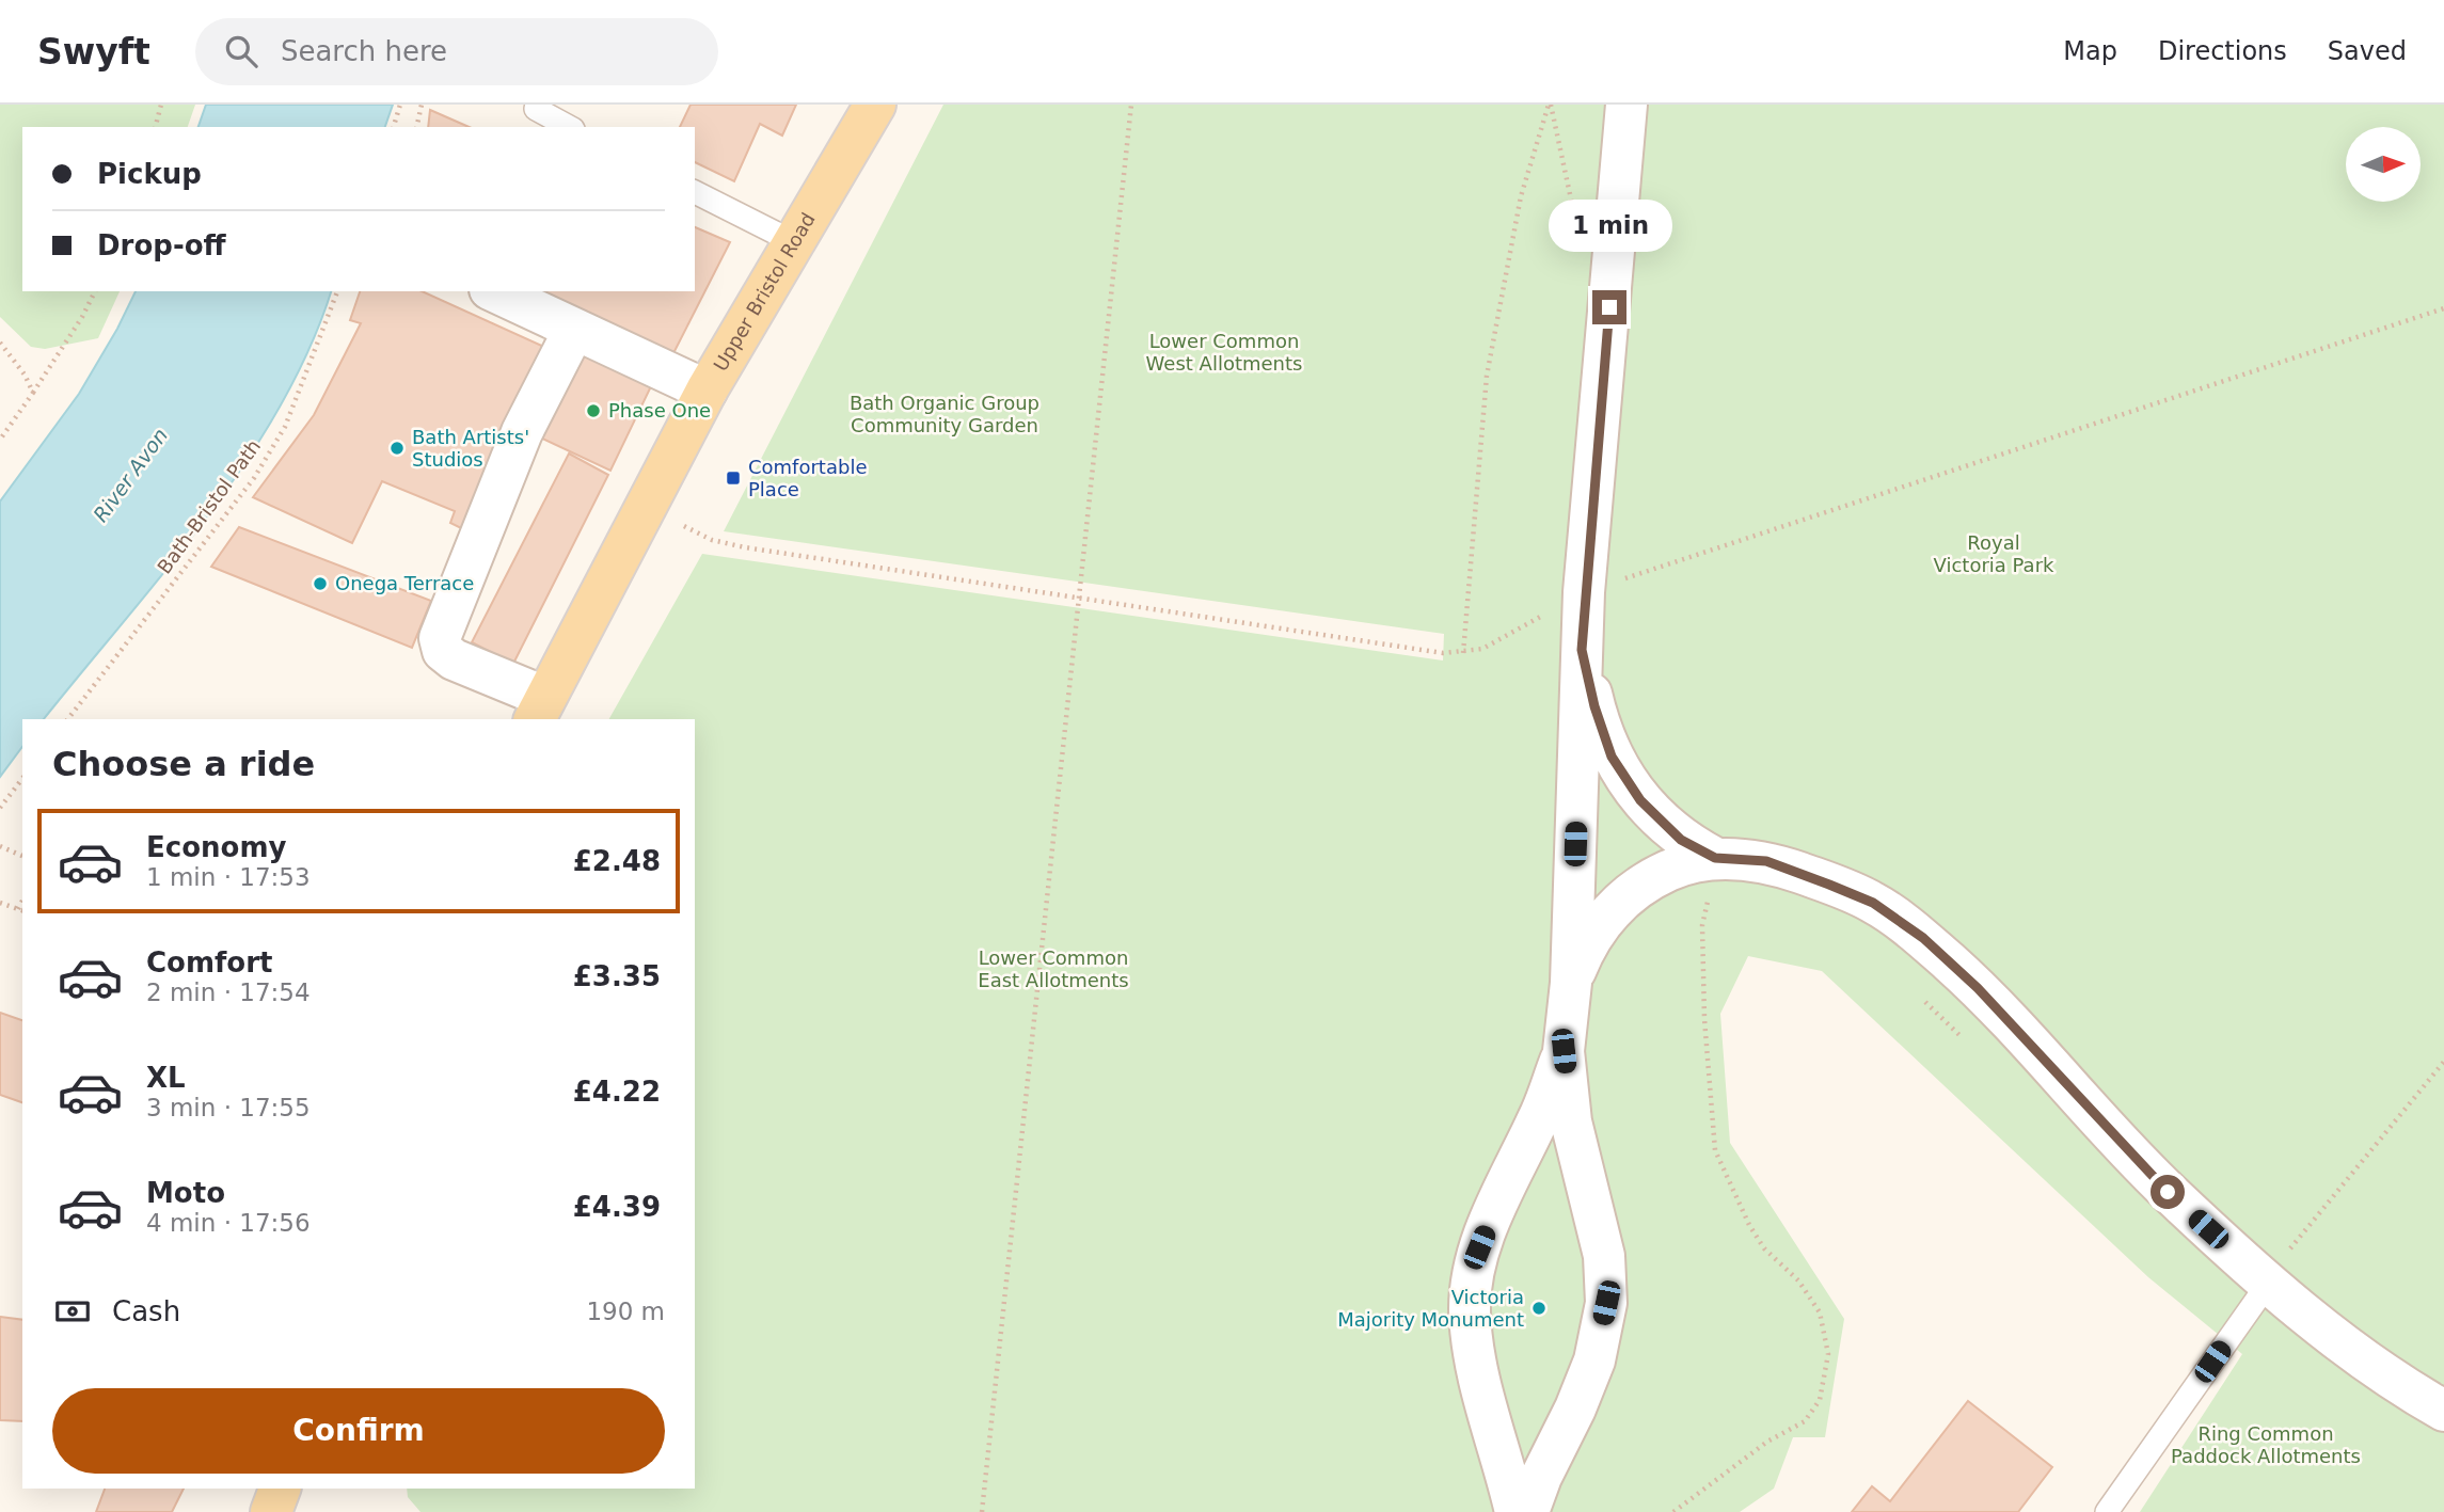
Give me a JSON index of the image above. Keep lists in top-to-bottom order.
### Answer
{
  "streets": {
    "main road": ["Upper Bristol Road"],
    "path": ["Bath-Bristol Path"]
  },
  "water": ["River Avon"],
  "parks": [
    "Lower Common West Allotments",
    "Bath Organic Group Community Garden",
    "Royal Victoria Park",
    "Lower Common East Allotments",
    "Ring Common Paddock Allotments"
  ],
  "places": {
    "other": [
      "Phase One",
      "Bath Artists' Studios",
      "Onega Terrace",
      "Victoria Majority Monument"
    ],
    "transit": ["Comfortable Place"]
  },
  "north": "right",
  "page": {
    "header": "Swyft",
    "search": "Search here",
    "nav": ["Map", "Directions", "Saved"],
    "banner": ["Pickup", "Drop-off"],
    "bubble": "1 min",
    "heading": "Choose a ride",
    "list": [
      {
        "name": "Economy",
        "note": "1 min · 17:53",
        "value": "£2.48"
      },
      {
        "name": "Comfort",
        "note": "2 min · 17:54",
        "value": "£3.35"
      },
      {
        "name": "XL",
        "note": "3 min · 17:55",
        "value": "£4.22"
      },
      {
        "name": "Moto",
        "note": "4 min · 17:56",
        "value": "£4.39"
      }
    ],
    "pay": ["Cash", "190 m"],
    "buttons": "Confirm"
  }
}
